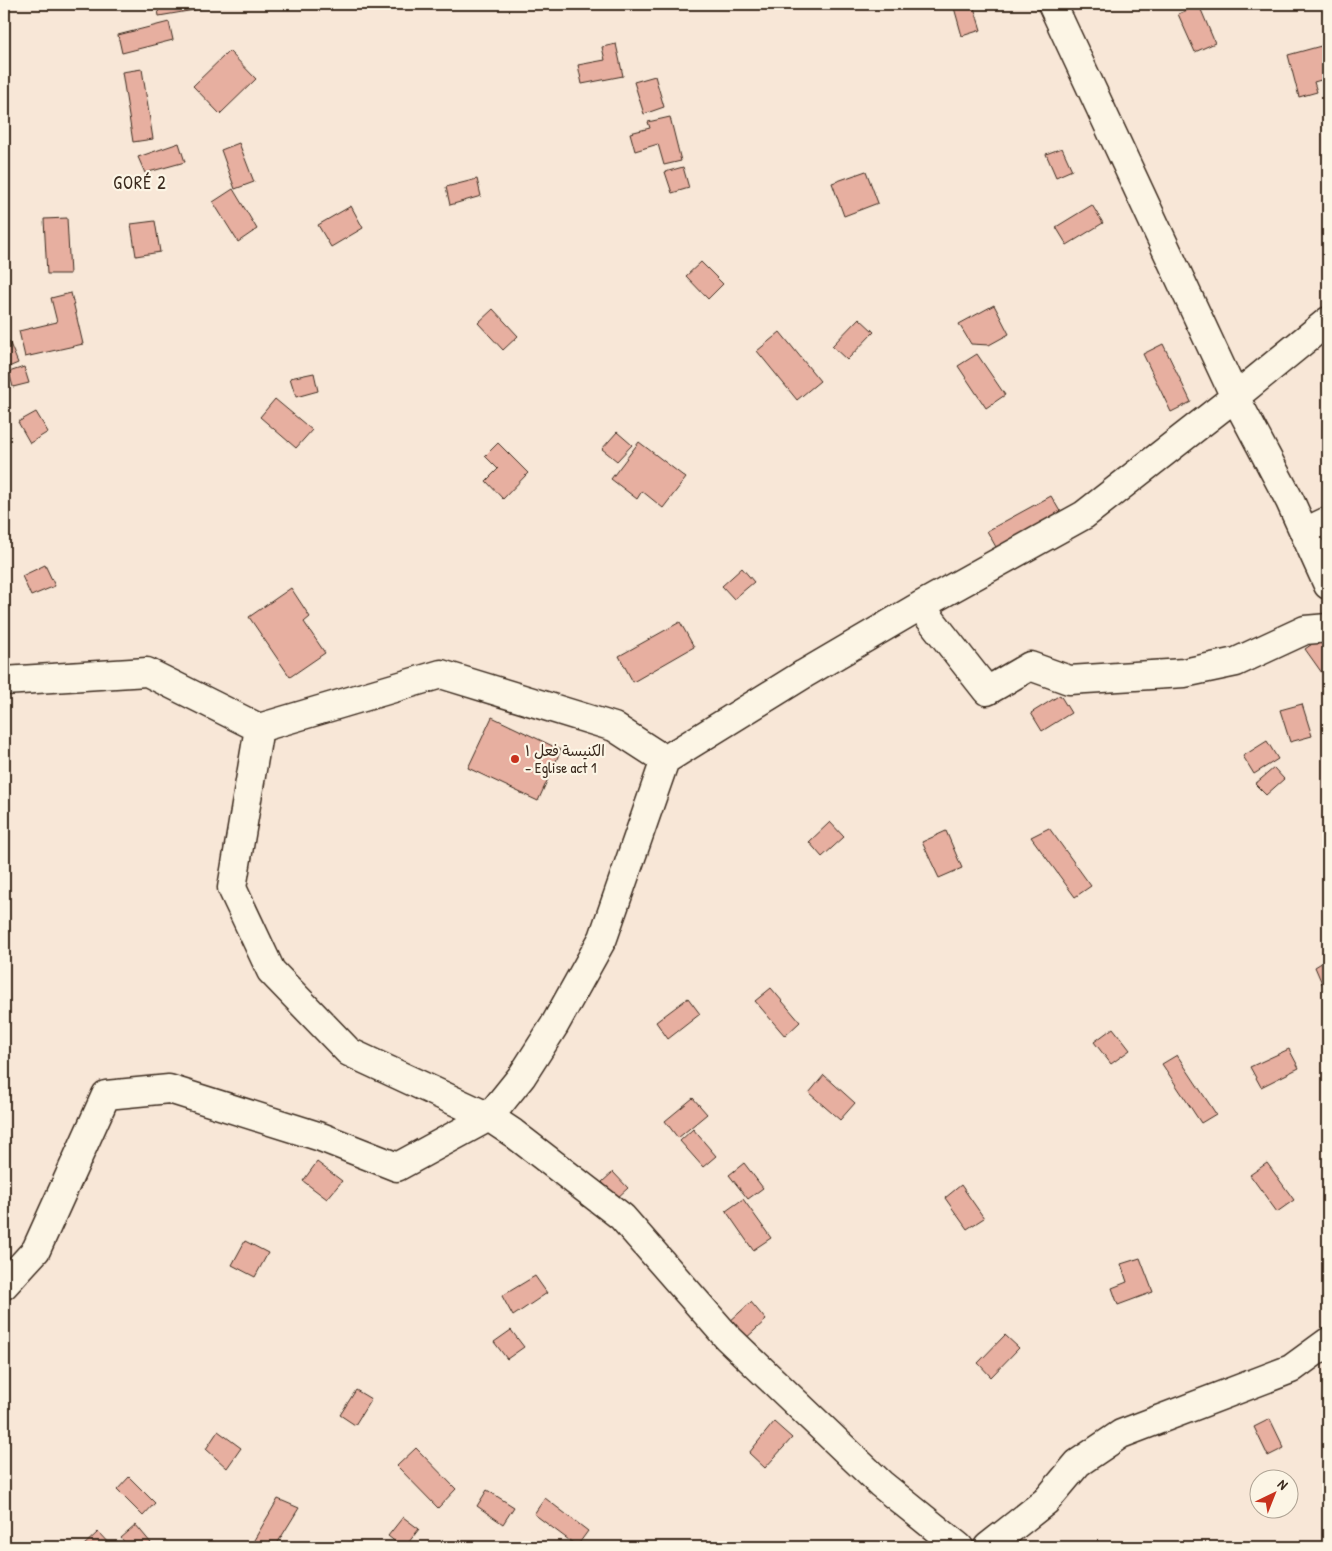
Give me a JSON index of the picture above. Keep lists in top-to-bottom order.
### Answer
{
  "districts": ["GORÉ 2"],
  "places": ["الكنيسة فعل ۱ – Eglise act 1"],
  "north": "top right"
}
